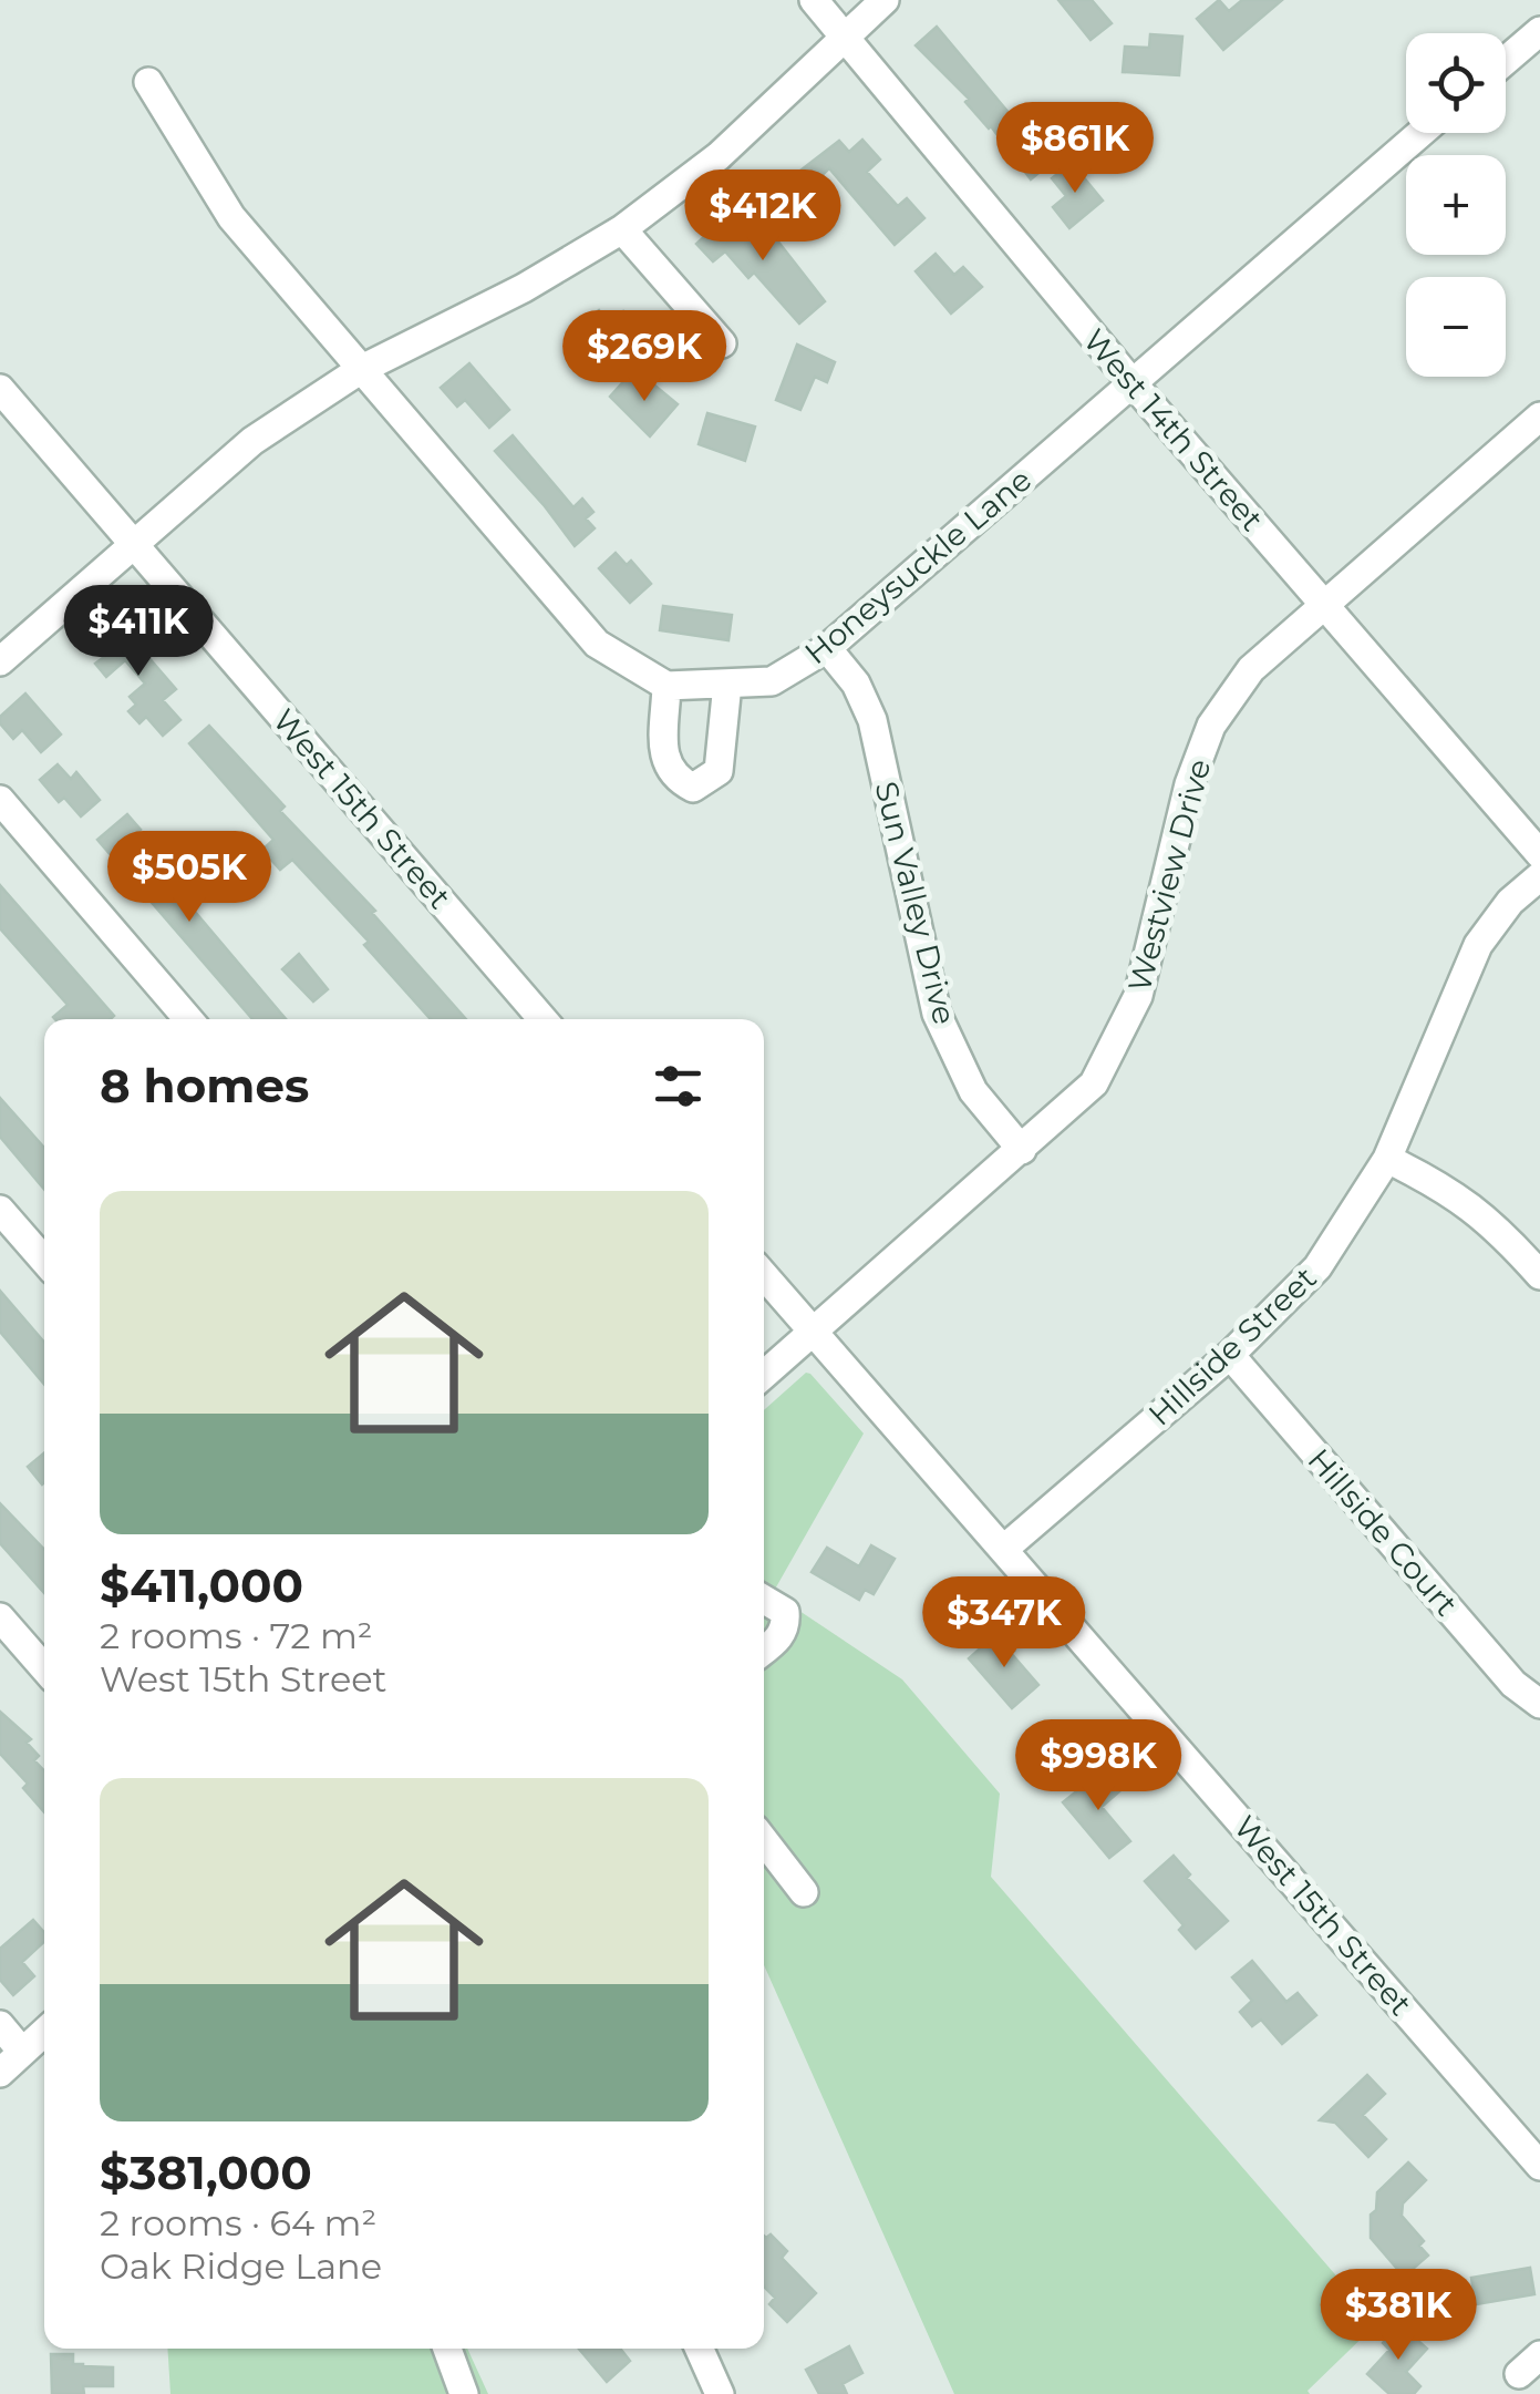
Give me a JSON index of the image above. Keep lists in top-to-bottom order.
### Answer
{
  "streets": {
    "street": [
      "West 14th Street",
      "Honeysuckle Lane",
      "West 15th Street",
      "Westview Drive",
      "Sun Valley Drive",
      "Hillside Street",
      "Hillside Court"
    ]
  },
  "crossings": [
    ["West 14th Street", "Honeysuckle Lane"],
    ["West 14th Street", "Westview Drive"],
    ["Honeysuckle Lane", "Sun Valley Drive"],
    ["West 15th Street", "Westview Drive"],
    ["West 15th Street", "Hillside Street"],
    ["Westview Drive", "Sun Valley Drive"],
    ["Hillside Street", "Hillside Court"]
  ],
  "page": {
    "map_buttons": ["+", "−"],
    "price": [
      "$861K",
      "$412K",
      "$269K",
      "$411K",
      "$505K",
      "$347K",
      "$998K",
      "$381K"
    ],
    "heading": "8 homes",
    "list": [
      {
        "name": "$411,000",
        "note": "2 rooms · 72 m² · West 15th Street"
      },
      {
        "name": "$381,000",
        "note": "2 rooms · 64 m² · Oak Ridge Lane"
      }
    ]
  }
}
